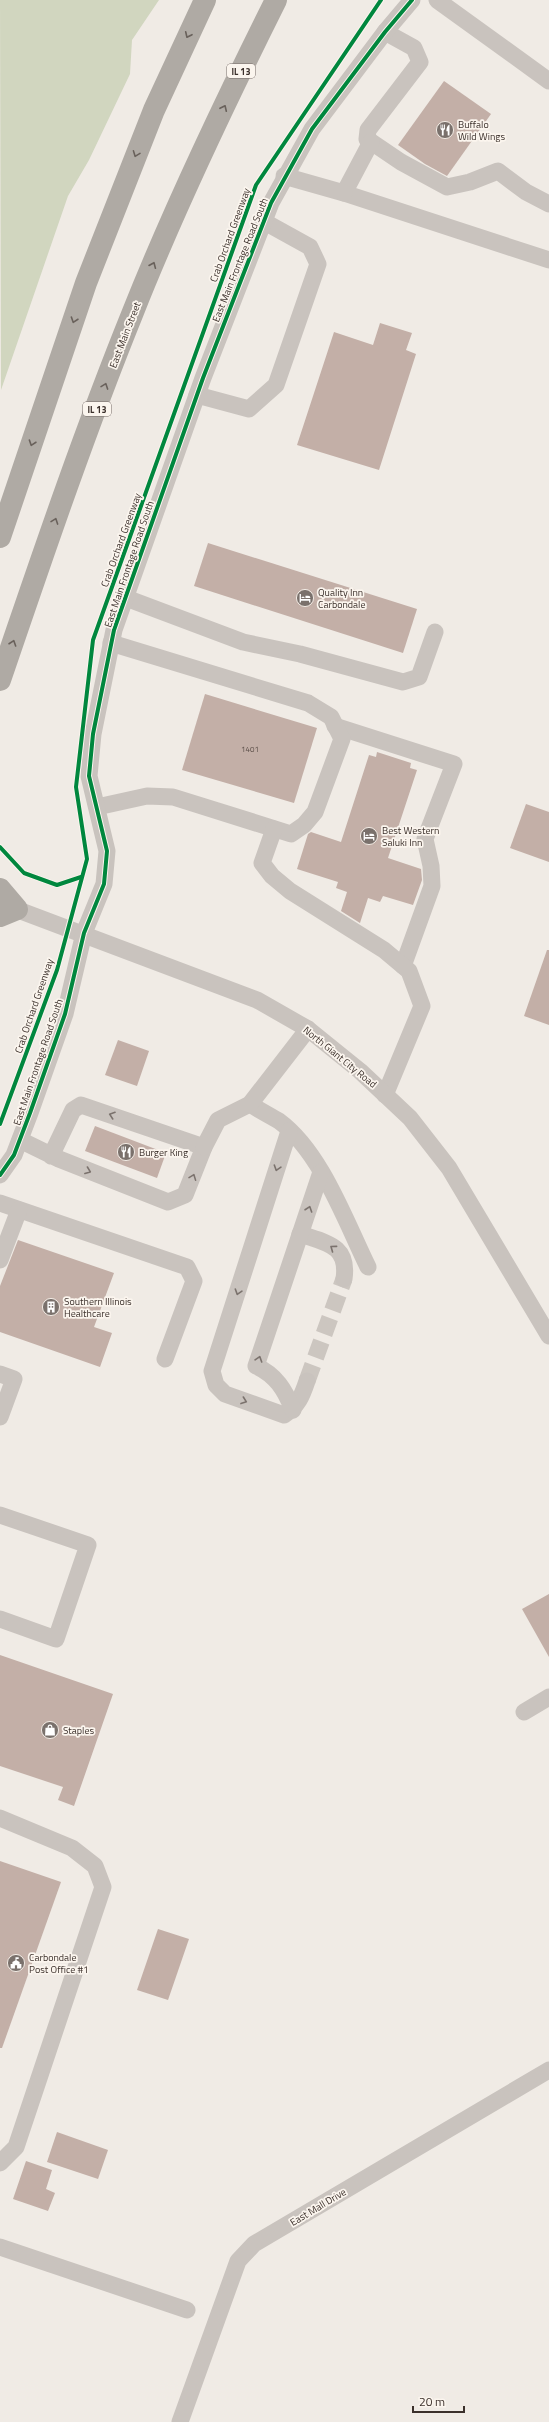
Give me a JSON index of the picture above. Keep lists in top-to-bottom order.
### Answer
{
  "streets": {
    "highway": ["IL 13", "East Main Street"],
    "street": ["East Main Frontage Road South", "North Giant City Road", "East Mall Drive"],
    "cycle path": ["Crab Orchard Greenway"]
  },
  "crossings": [
    ["East Main Frontage Road South", "North Giant City Road"]
  ],
  "places": {
    "restaurant": ["Buffalo Wild Wings", "Burger King"],
    "hotel": ["Quality Inn Carbondale", "Best Western Saluki Inn"],
    "building": ["Southern Illinois Healthcare"],
    "shop": ["Staples"],
    "public building": ["Carbondale Post Office #1"]
  },
  "house_numbers": ["1401"],
  "scale_bar": "20 m"
}
